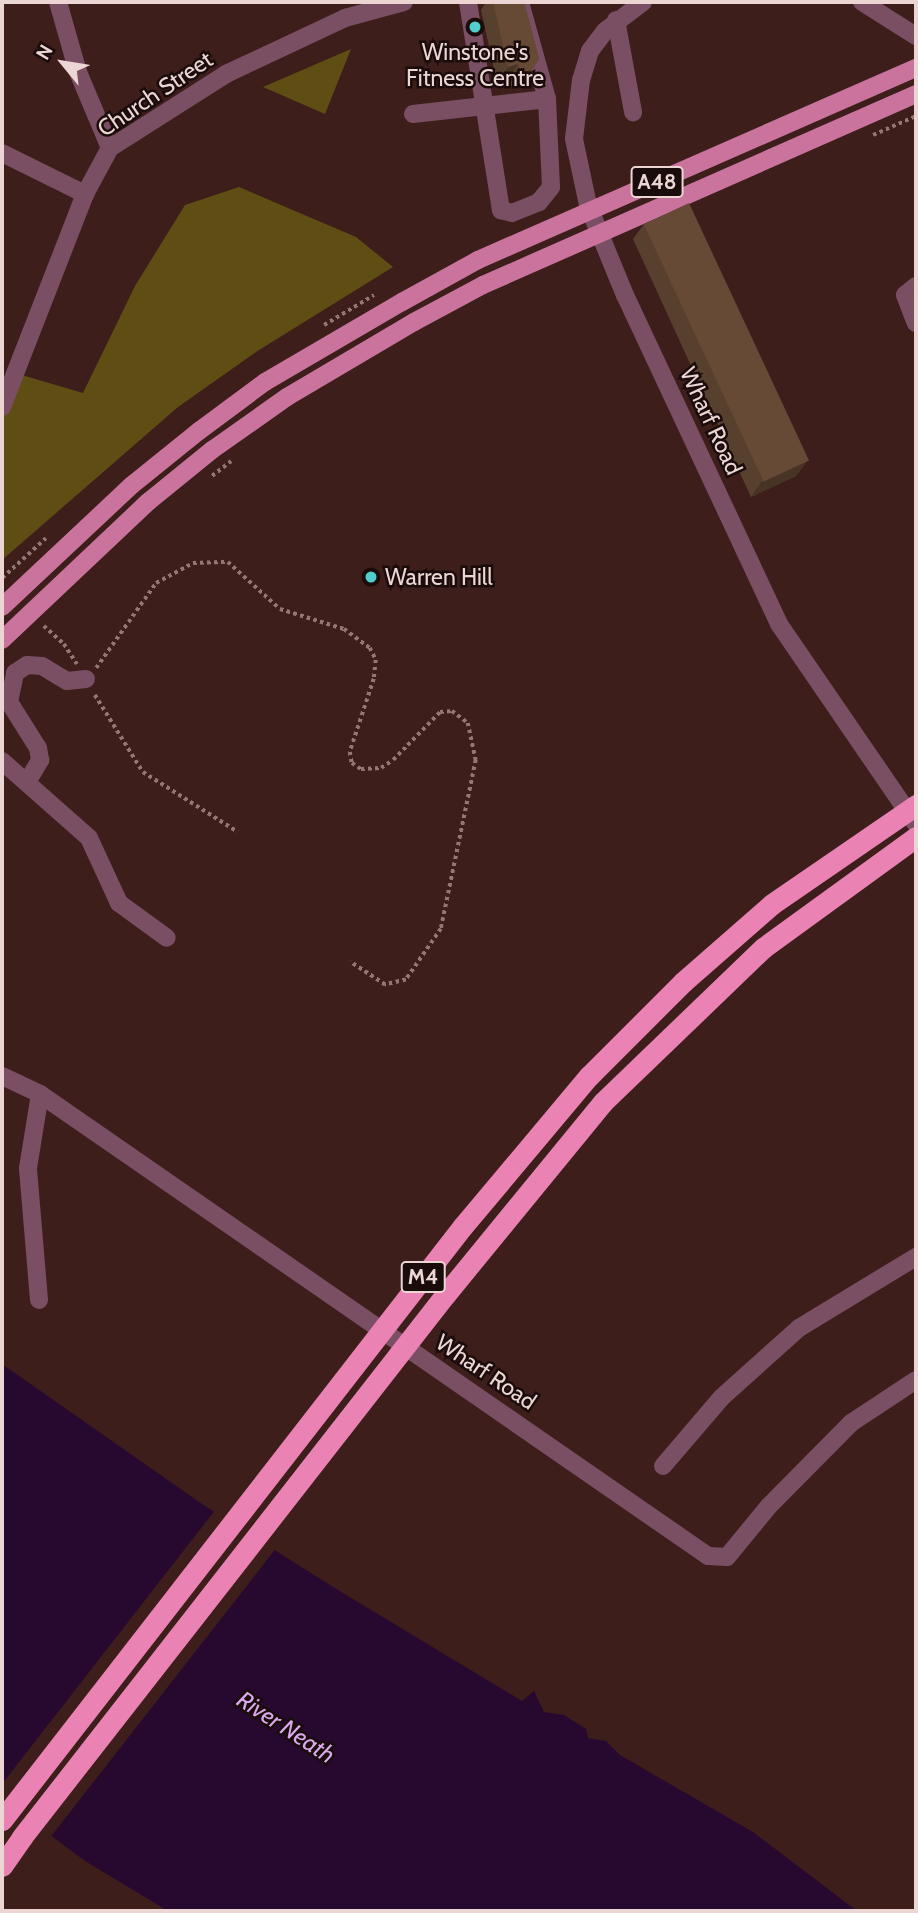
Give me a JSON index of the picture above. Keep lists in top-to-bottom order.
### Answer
{
  "streets": {
    "highway": ["M4"],
    "main road": ["A48"],
    "street": ["Church Street", "Wharf Road"]
  },
  "water": ["River Neath"],
  "places": ["Winstone's Fitness Centre", "Warren Hill"],
  "north": "top left"
}
